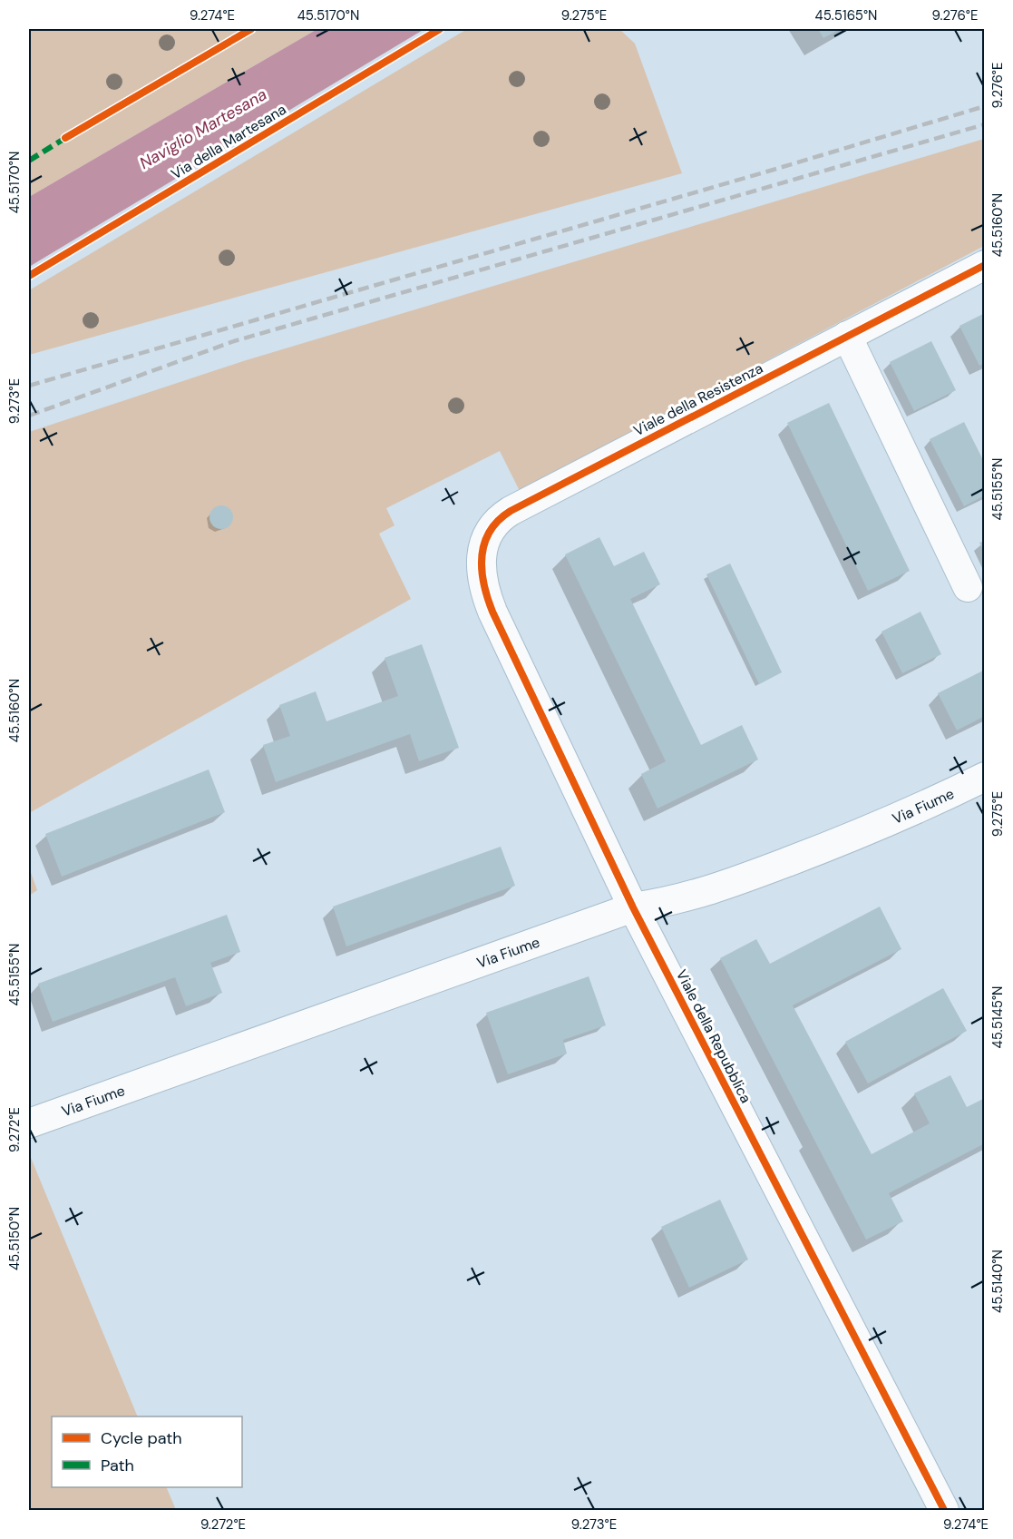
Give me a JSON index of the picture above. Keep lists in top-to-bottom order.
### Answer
{
  "streets": {
    "street": ["Viale della Resistenza", "Via Fiume", "Viale della Repubblica"],
    "cycle path": ["Via della Martesana"]
  },
  "crossings": [
    ["Viale della Resistenza", "Viale della Repubblica"],
    ["Via Fiume", "Viale della Repubblica"]
  ],
  "water": ["Naviglio Martesana"],
  "legend": ["Cycle path", "Path"],
  "coordinates": [
    "9.274°E",
    "45.5170°N",
    "9.275°E",
    "45.5165°N",
    "9.276°E",
    "45.5160°N",
    "9.273°E",
    "45.5155°N",
    "45.5145°N",
    "9.272°E",
    "45.5150°N",
    "45.5140°N"
  ]
}
